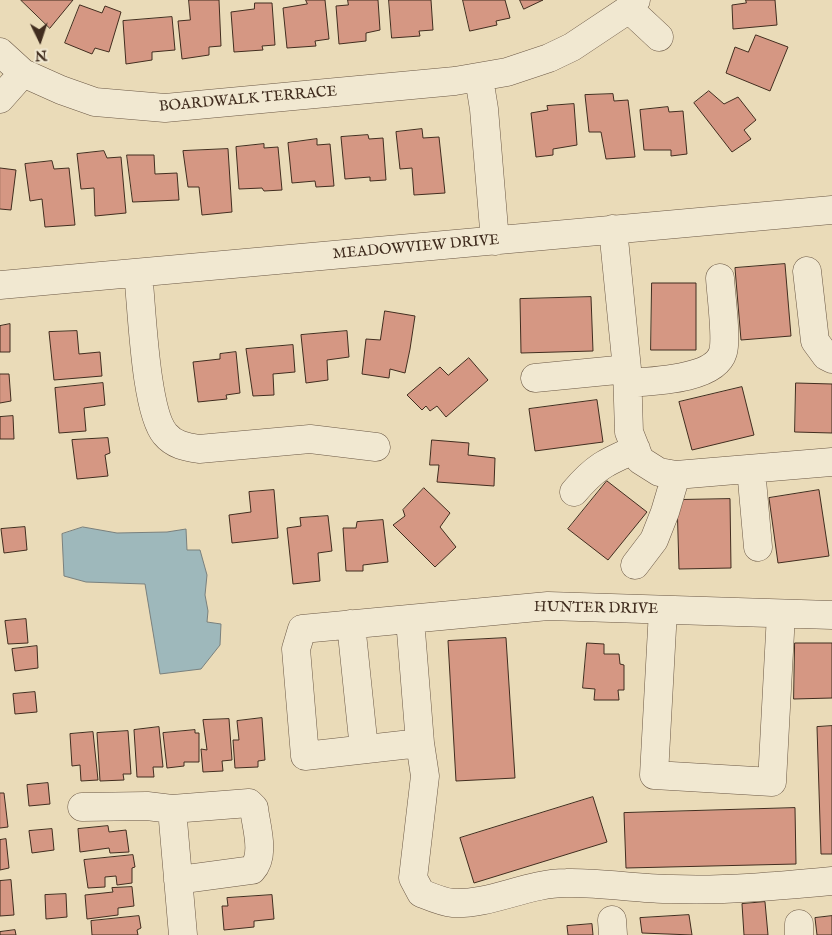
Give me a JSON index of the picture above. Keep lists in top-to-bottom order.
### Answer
{
  "streets": {
    "street": ["BOARDWALK TERRACE", "MEADOWVIEW DRIVE", "HUNTER DRIVE"]
  },
  "north": "bottom"
}
